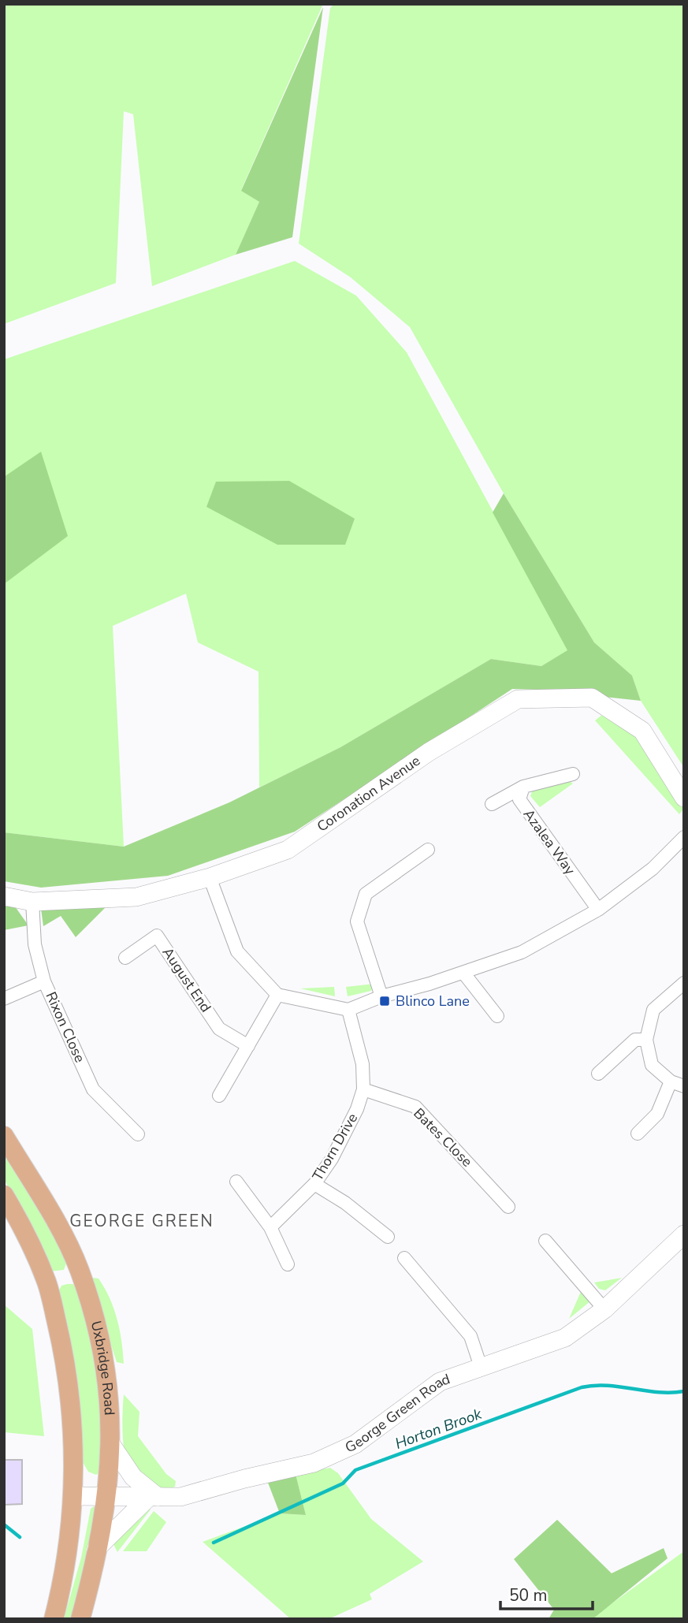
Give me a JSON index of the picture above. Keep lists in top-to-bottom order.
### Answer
{
  "streets": {
    "main road": ["Uxbridge Road"],
    "street": [
      "Coronation Avenue",
      "Azalea Way",
      "August End",
      "Rixon Close",
      "Bates Close",
      "Thorn Drive",
      "George Green Road"
    ]
  },
  "crossings": [
    ["Coronation Avenue", "Rixon Close"],
    ["Bates Close", "Thorn Drive"],
    ["Uxbridge Road", "George Green Road"]
  ],
  "districts": ["GEORGE GREEN"],
  "water": ["Horton Brook"],
  "places": {
    "transit": ["Blinco Lane"]
  },
  "scale_bar": "50 m"
}
